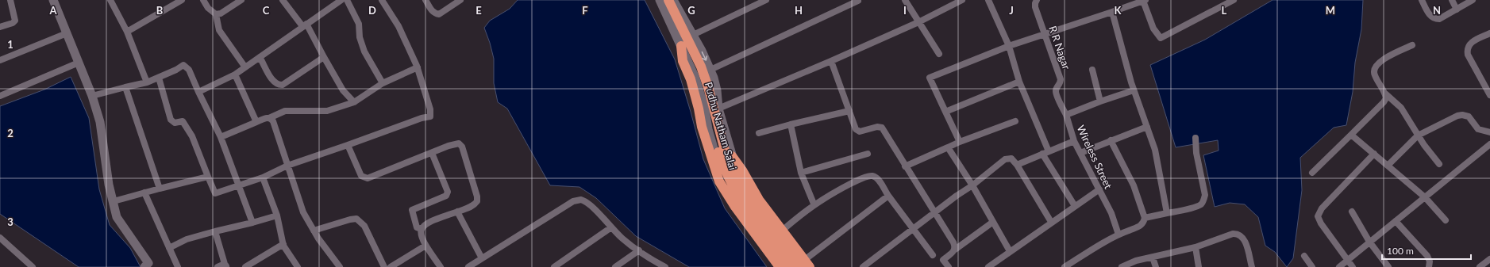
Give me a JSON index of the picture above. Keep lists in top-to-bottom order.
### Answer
{
  "streets": {
    "main road": ["Pudhu Natham Salai"],
    "street": ["R R Nagar", "Wireless Street"]
  },
  "crossings": [
    ["R R Nagar", "Wireless Street"]
  ],
  "scale_bar": "100 m",
  "grid": {
    "columns": [
      "A",
      "B",
      "C",
      "D",
      "E",
      "F",
      "G",
      "H",
      "I",
      "J",
      "K",
      "L",
      "M",
      "N"
    ],
    "rows": ["1", "2", "3"]
  }
}
